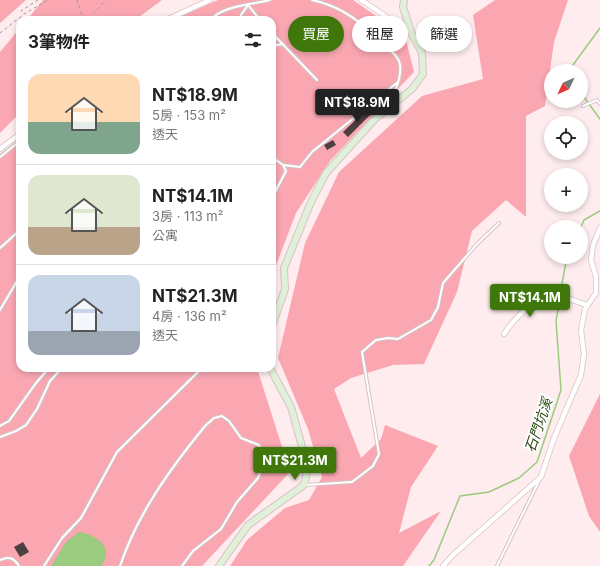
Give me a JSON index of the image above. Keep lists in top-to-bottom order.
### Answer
{
  "water": ["石門坑溪"],
  "north": "bottom left",
  "page": {
    "chip": ["買屋", "租屋", "篩選"],
    "heading": "3筆物件",
    "map_buttons": ["+", "−"],
    "list": [
      {
        "name": "NT$18.9M",
        "note": "5房 · 153 m² · 透天"
      },
      {
        "name": "NT$14.1M",
        "note": "3房 · 113 m² · 公寓"
      },
      {
        "name": "NT$21.3M",
        "note": "4房 · 136 m² · 透天"
      }
    ],
    "price": ["NT$18.9M", "NT$14.1M", "NT$21.3M"]
  }
}
